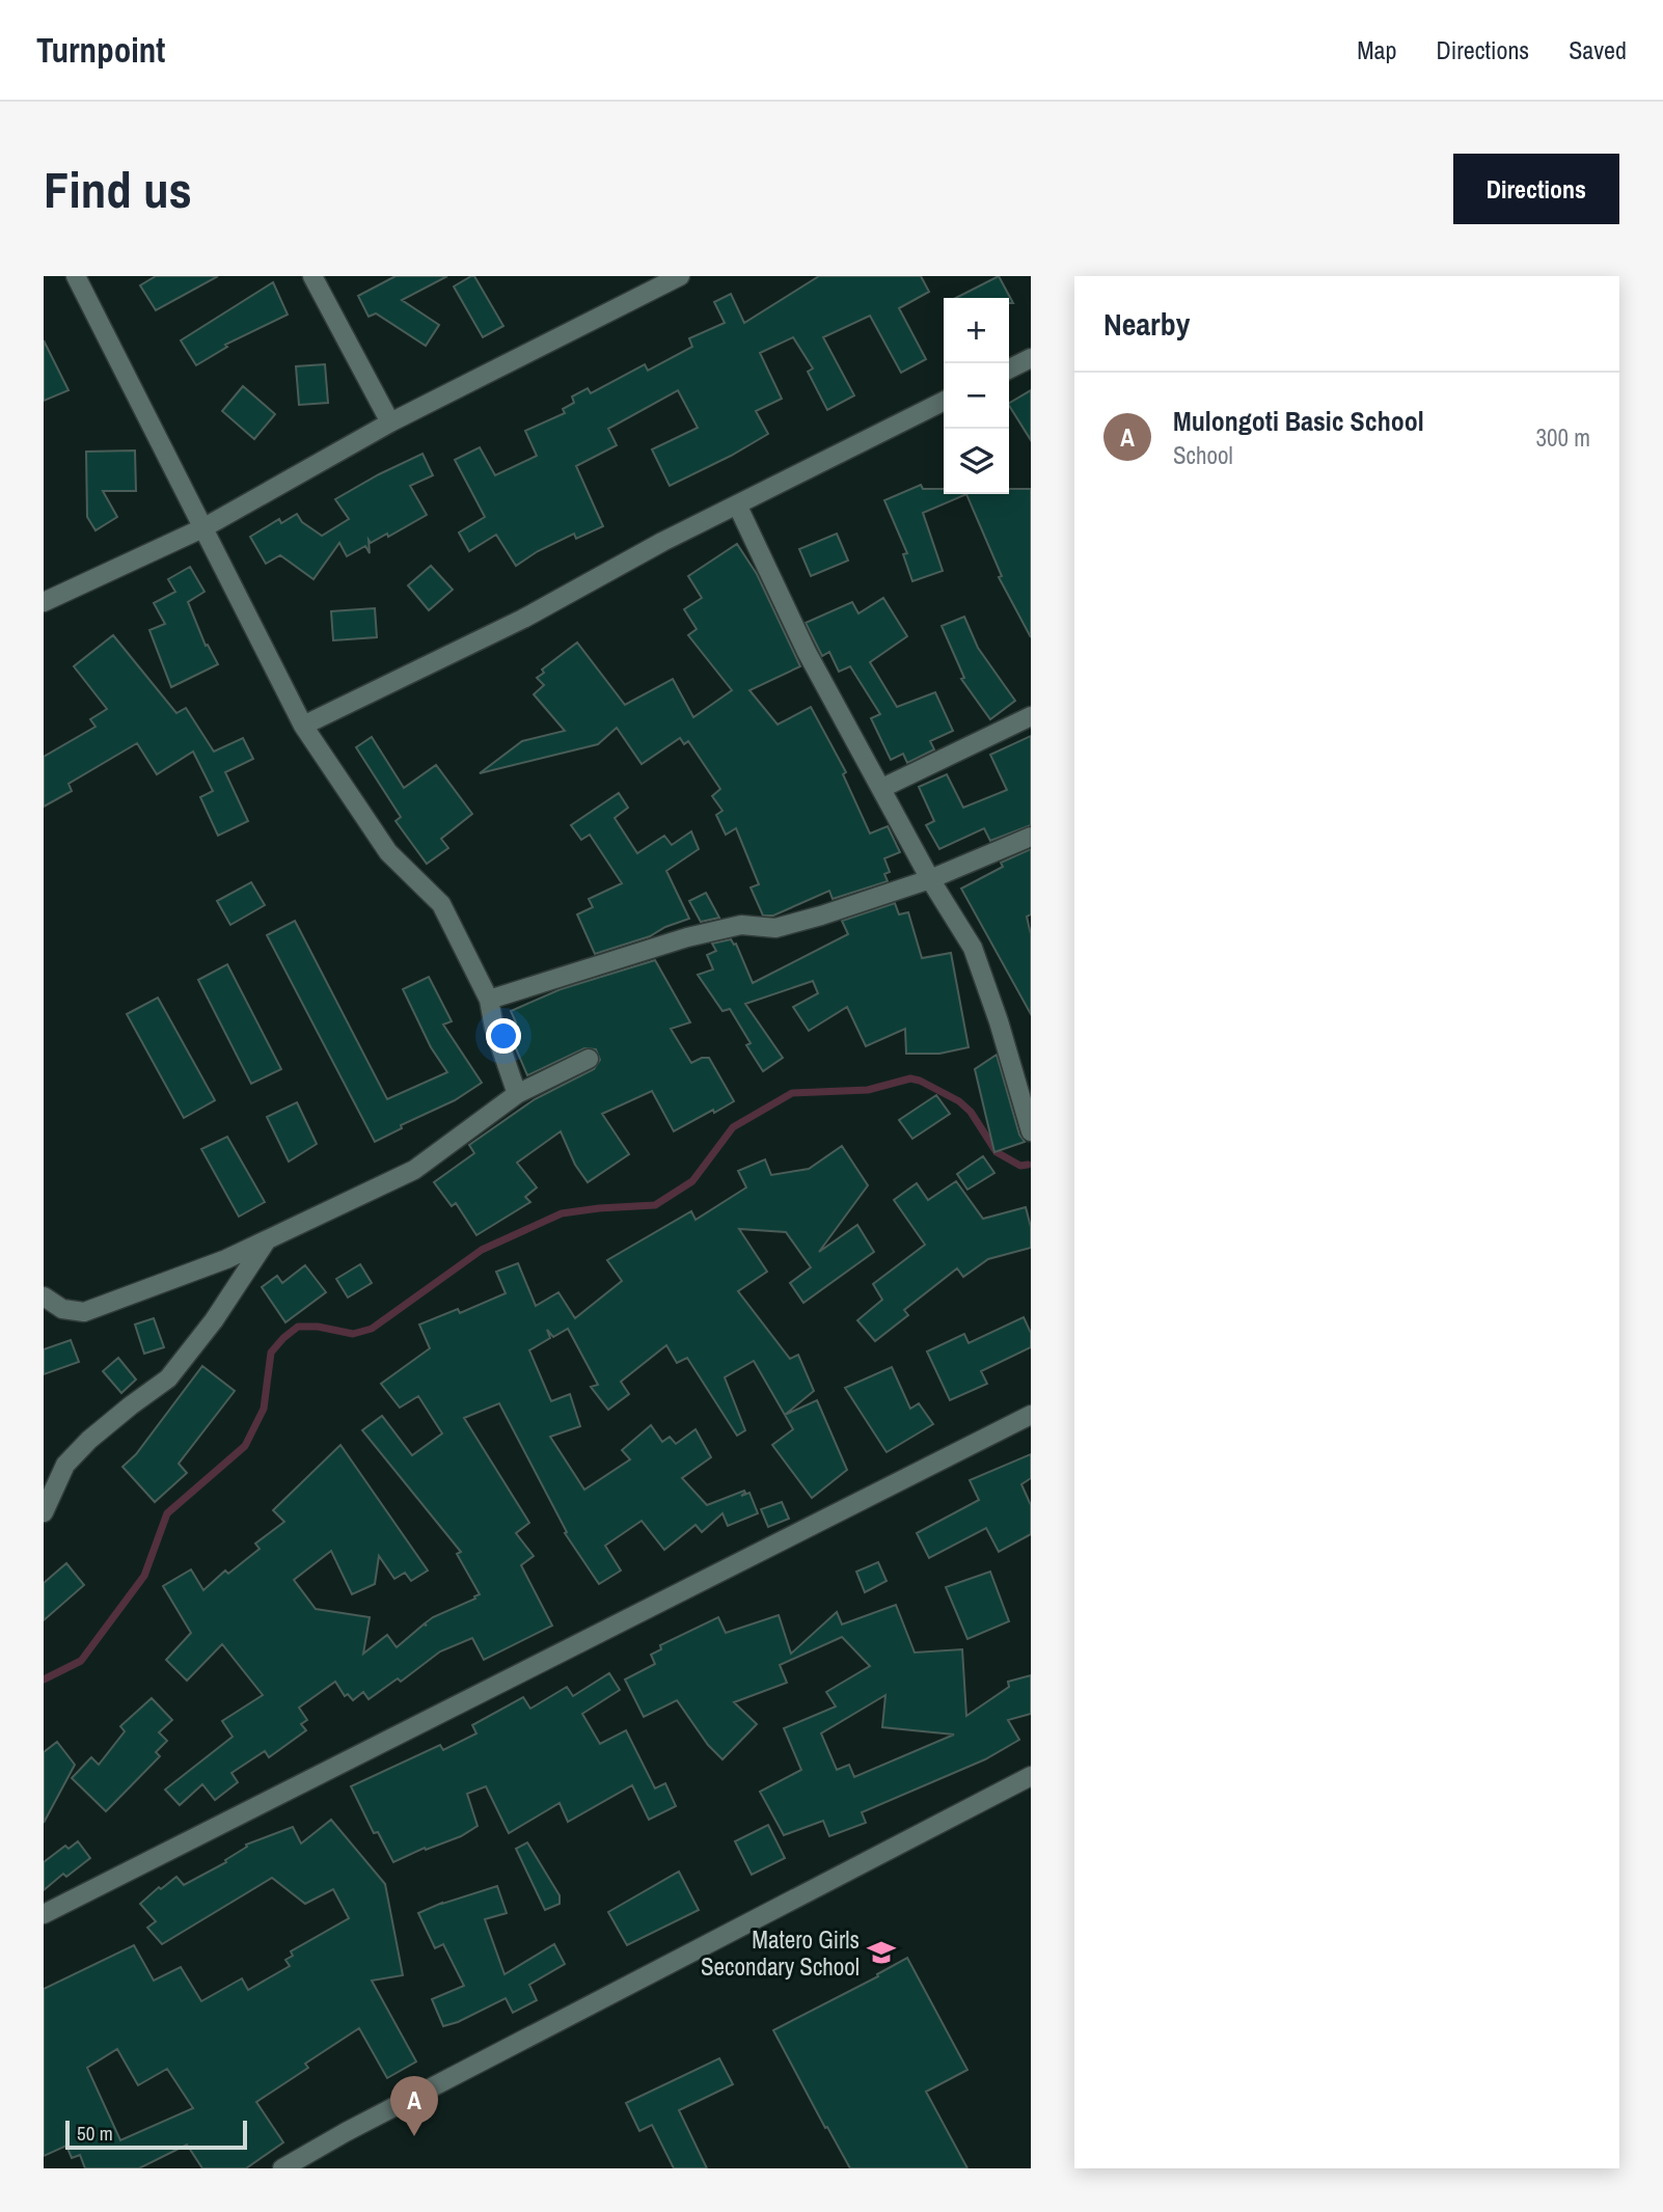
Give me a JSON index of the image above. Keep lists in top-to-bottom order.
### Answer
{
  "places": {
    "school or university": ["Matero Girls Secondary School"]
  },
  "scale_bar": "50 m",
  "page": {
    "header": "Turnpoint",
    "nav": ["Map", "Directions", "Saved"],
    "buttons": "Directions",
    "title": "Find us",
    "heading": "Nearby",
    "map_buttons": ["+", "−"],
    "list": [
      {
        "mark": "A",
        "name": "Mulongoti Basic School",
        "note": "School",
        "value": "300 m"
      }
    ],
    "pins": "A",
    "scale": "50 m"
  }
}
